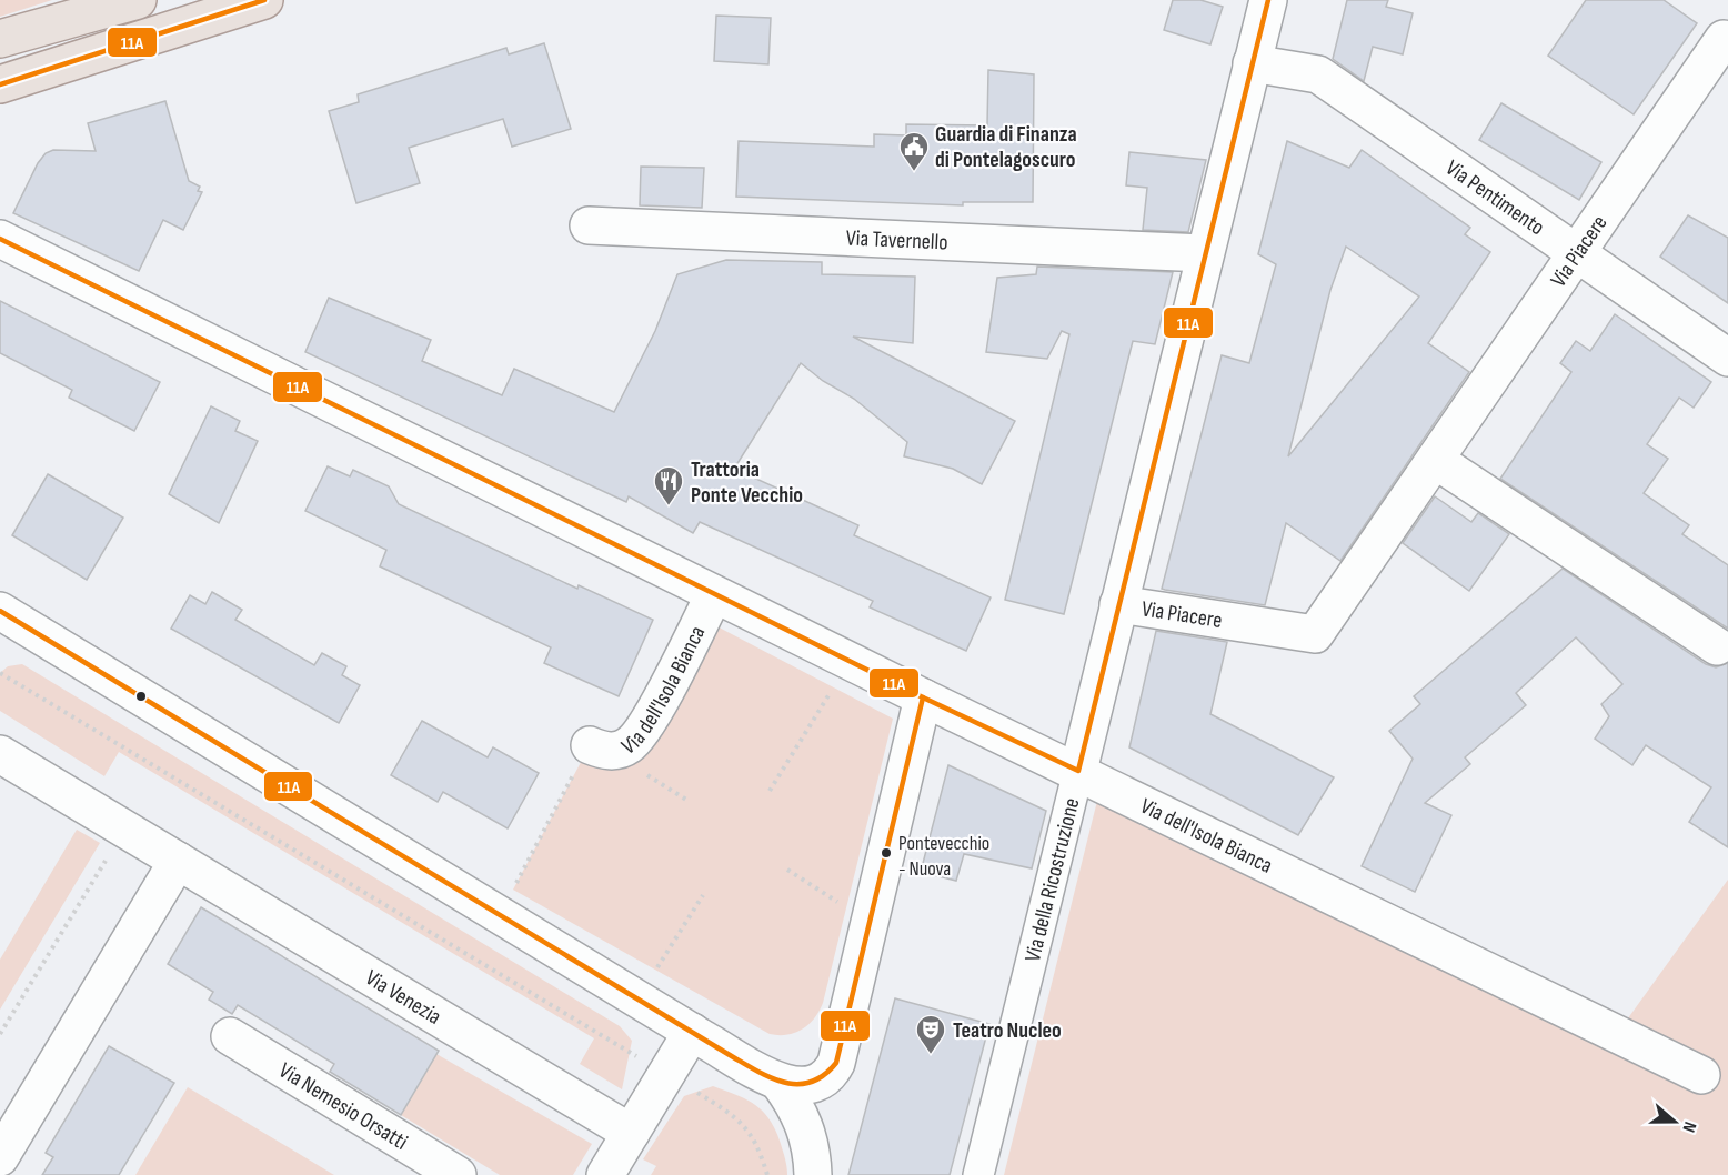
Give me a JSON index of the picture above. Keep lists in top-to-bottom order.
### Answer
{
  "streets": {
    "street": [
      "Via Pentimento",
      "Via Tavernello",
      "Via Piacere",
      "Via dell'Isola Bianca",
      "Via della Ricostruzione",
      "Via Venezia",
      "Via Nemesio Orsatti"
    ]
  },
  "crossings": [
    ["Via Pentimento", "Via Piacere"],
    ["Via Pentimento", "Via della Ricostruzione"],
    ["Via Tavernello", "Via della Ricostruzione"],
    ["Via Piacere", "Via della Ricostruzione"],
    ["Via dell'Isola Bianca", "Via della Ricostruzione"]
  ],
  "places": {
    "public building": ["Guardia di Finanza di Pontelagoscuro"],
    "restaurant": ["Trattoria Ponte Vecchio"],
    "other": ["Pontevecchio - Nuova"],
    "theatre": ["Teatro Nucleo"]
  },
  "lines": ["transit line 11A"],
  "north": "right"
}
